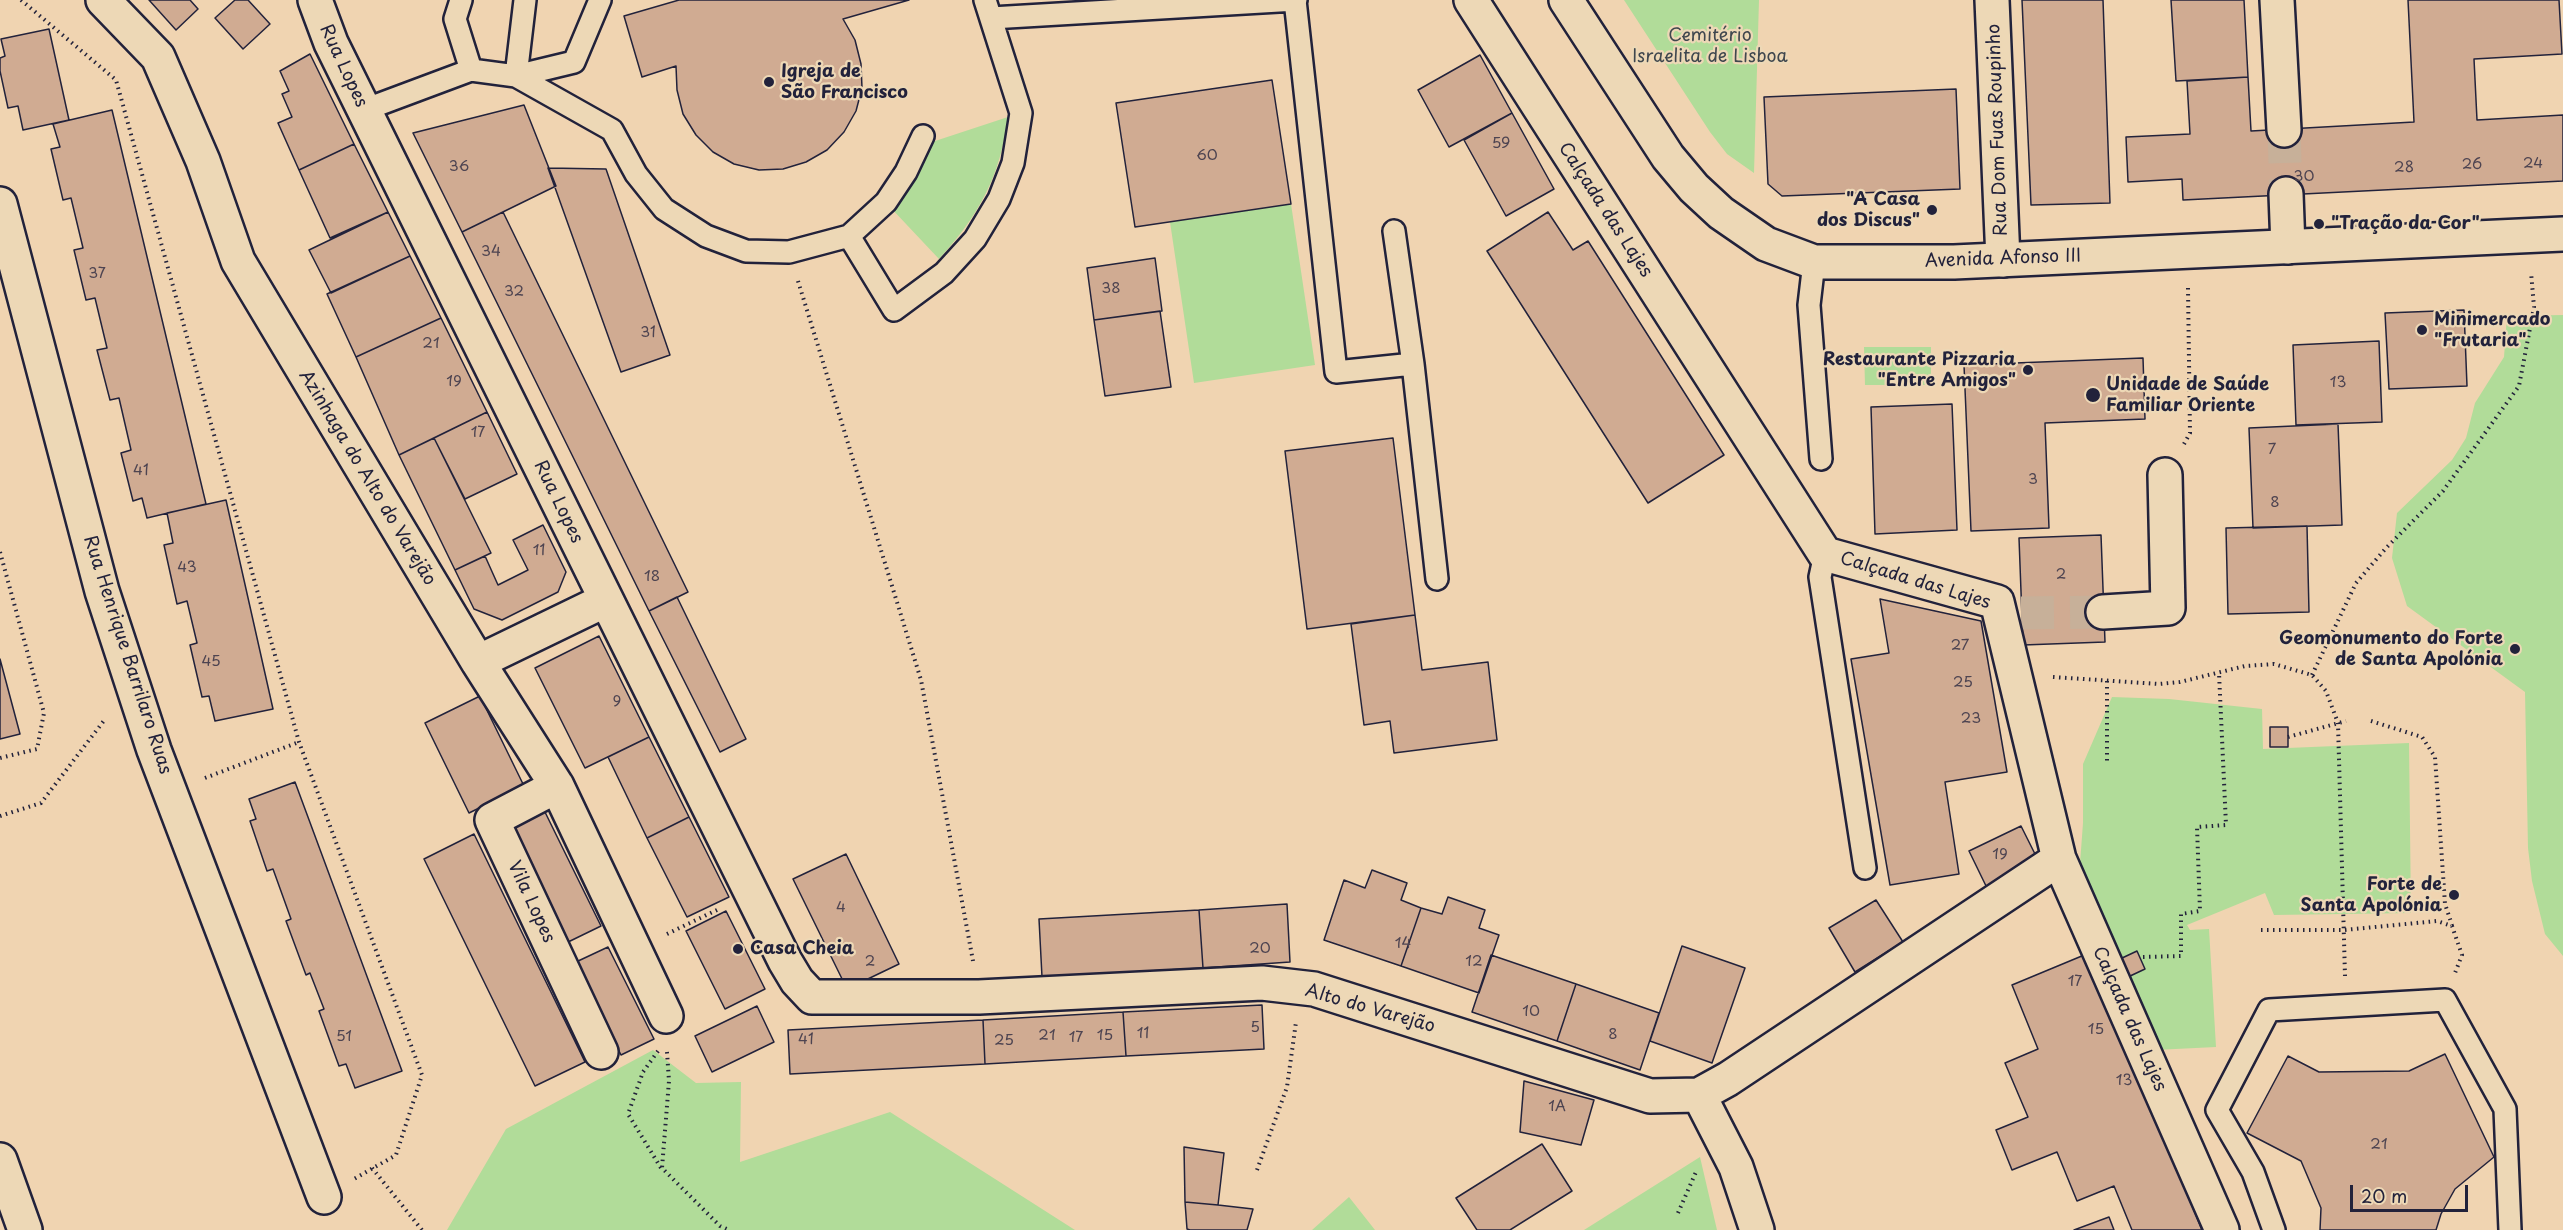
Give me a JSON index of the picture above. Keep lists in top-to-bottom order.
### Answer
{
  "streets": {
    "street": [
      "Rua Lopes",
      "Rua Dom Fuas Roupinho",
      "Calçada das Lajes",
      "Avenida Afonso III",
      "Azinhaga do Alto do Varejão",
      "Rua Henrique Barrilaro Ruas",
      "Vila Lopes",
      "Alto do Varejão"
    ]
  },
  "crossings": [
    ["Rua Lopes", "Alto do Varejão"],
    ["Rua Dom Fuas Roupinho", "Avenida Afonso III"]
  ],
  "parks": ["Cemitério Israelita de Lisboa"],
  "places": [
    "Igreja de São Francisco",
    "\"A Casa dos Discus\"",
    "\"Tração da Cor\"",
    "Minimercado \"Frutaria\"",
    "Restaurante Pizzaria \"Entre Amigos\"",
    "Unidade de Saúde Familiar Oriente",
    "Geomonumento do Forte de Santa Apolónia",
    "Forte de Santa Apolónia",
    "Casa Cheia"
  ],
  "house_numbers": [
    "59",
    "60",
    "24",
    "26",
    "36",
    "28",
    "30",
    "34",
    "37",
    "38",
    "32",
    "31",
    "21",
    "19",
    "13",
    "17",
    "7",
    "41",
    "3",
    "8",
    "11",
    "43",
    "2",
    "18",
    "27",
    "45",
    "25",
    "9",
    "23",
    "19",
    "4",
    "14",
    "20",
    "2",
    "12",
    "17",
    "10",
    "5",
    "15",
    "11",
    "8",
    "21",
    "15",
    "51",
    "17",
    "41",
    "25",
    "13",
    "1A",
    "21"
  ],
  "scale_bar": "20 m"
}
